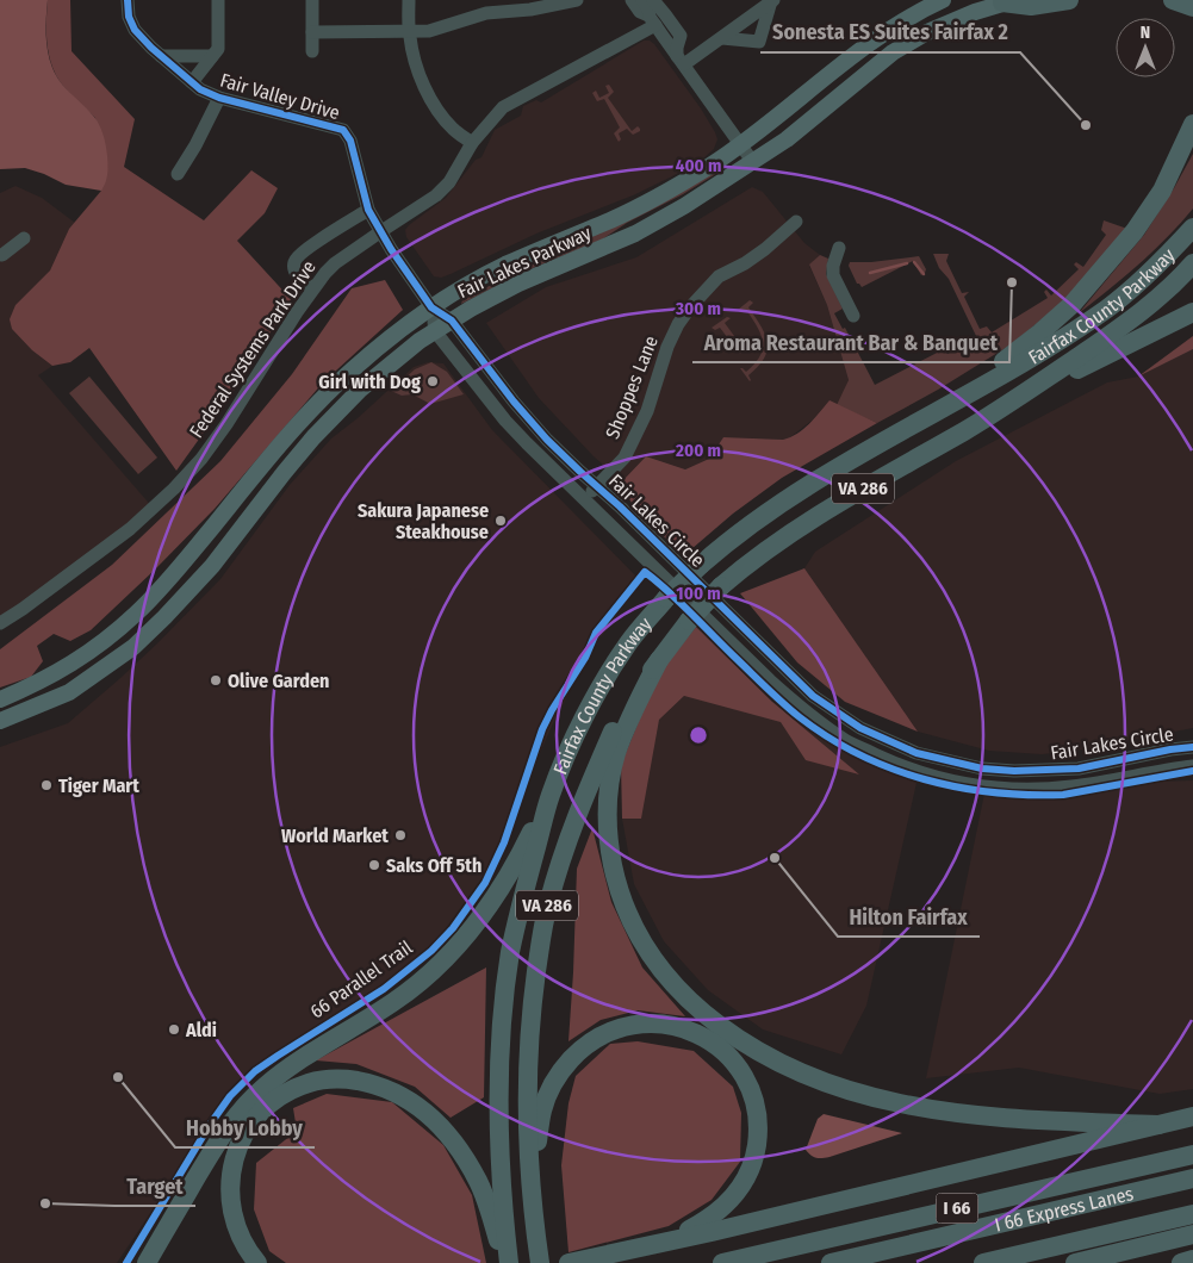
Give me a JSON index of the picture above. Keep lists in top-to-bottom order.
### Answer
{
  "streets": {
    "highway": [
      "Fairfax County Parkway",
      "VA 286",
      "I 66",
      "I 66 Express Lanes"
    ],
    "main road": ["Fair Lakes Parkway"],
    "street": [
      "Fair Valley Drive",
      "Federal Systems Park Drive",
      "Shoppes Lane",
      "Fair Lakes Circle"
    ],
    "cycle path": ["66 Parallel Trail"]
  },
  "crossings": [
    ["Fair Valley Drive", "Fair Lakes Parkway"],
    ["Fair Valley Drive", "Federal Systems Park Drive"],
    ["Fair Valley Drive", "Fair Lakes Circle"],
    ["Fair Lakes Parkway", "Fair Lakes Circle"],
    ["Shoppes Lane", "Fair Lakes Circle"]
  ],
  "places": [
    "Sonesta ES Suites Fairfax 2",
    "Aroma Restaurant Bar & Banquet",
    "Girl with Dog",
    "Sakura Japanese Steakhouse",
    "Olive Garden",
    "Tiger Mart",
    "World Market",
    "Hilton Fairfax",
    "Saks Off 5th",
    "Aldi",
    "Hobby Lobby",
    "Target"
  ],
  "north": "top",
  "rings": [
    "400 m",
    "300 m",
    "200 m",
    "100 m"
  ]
}
